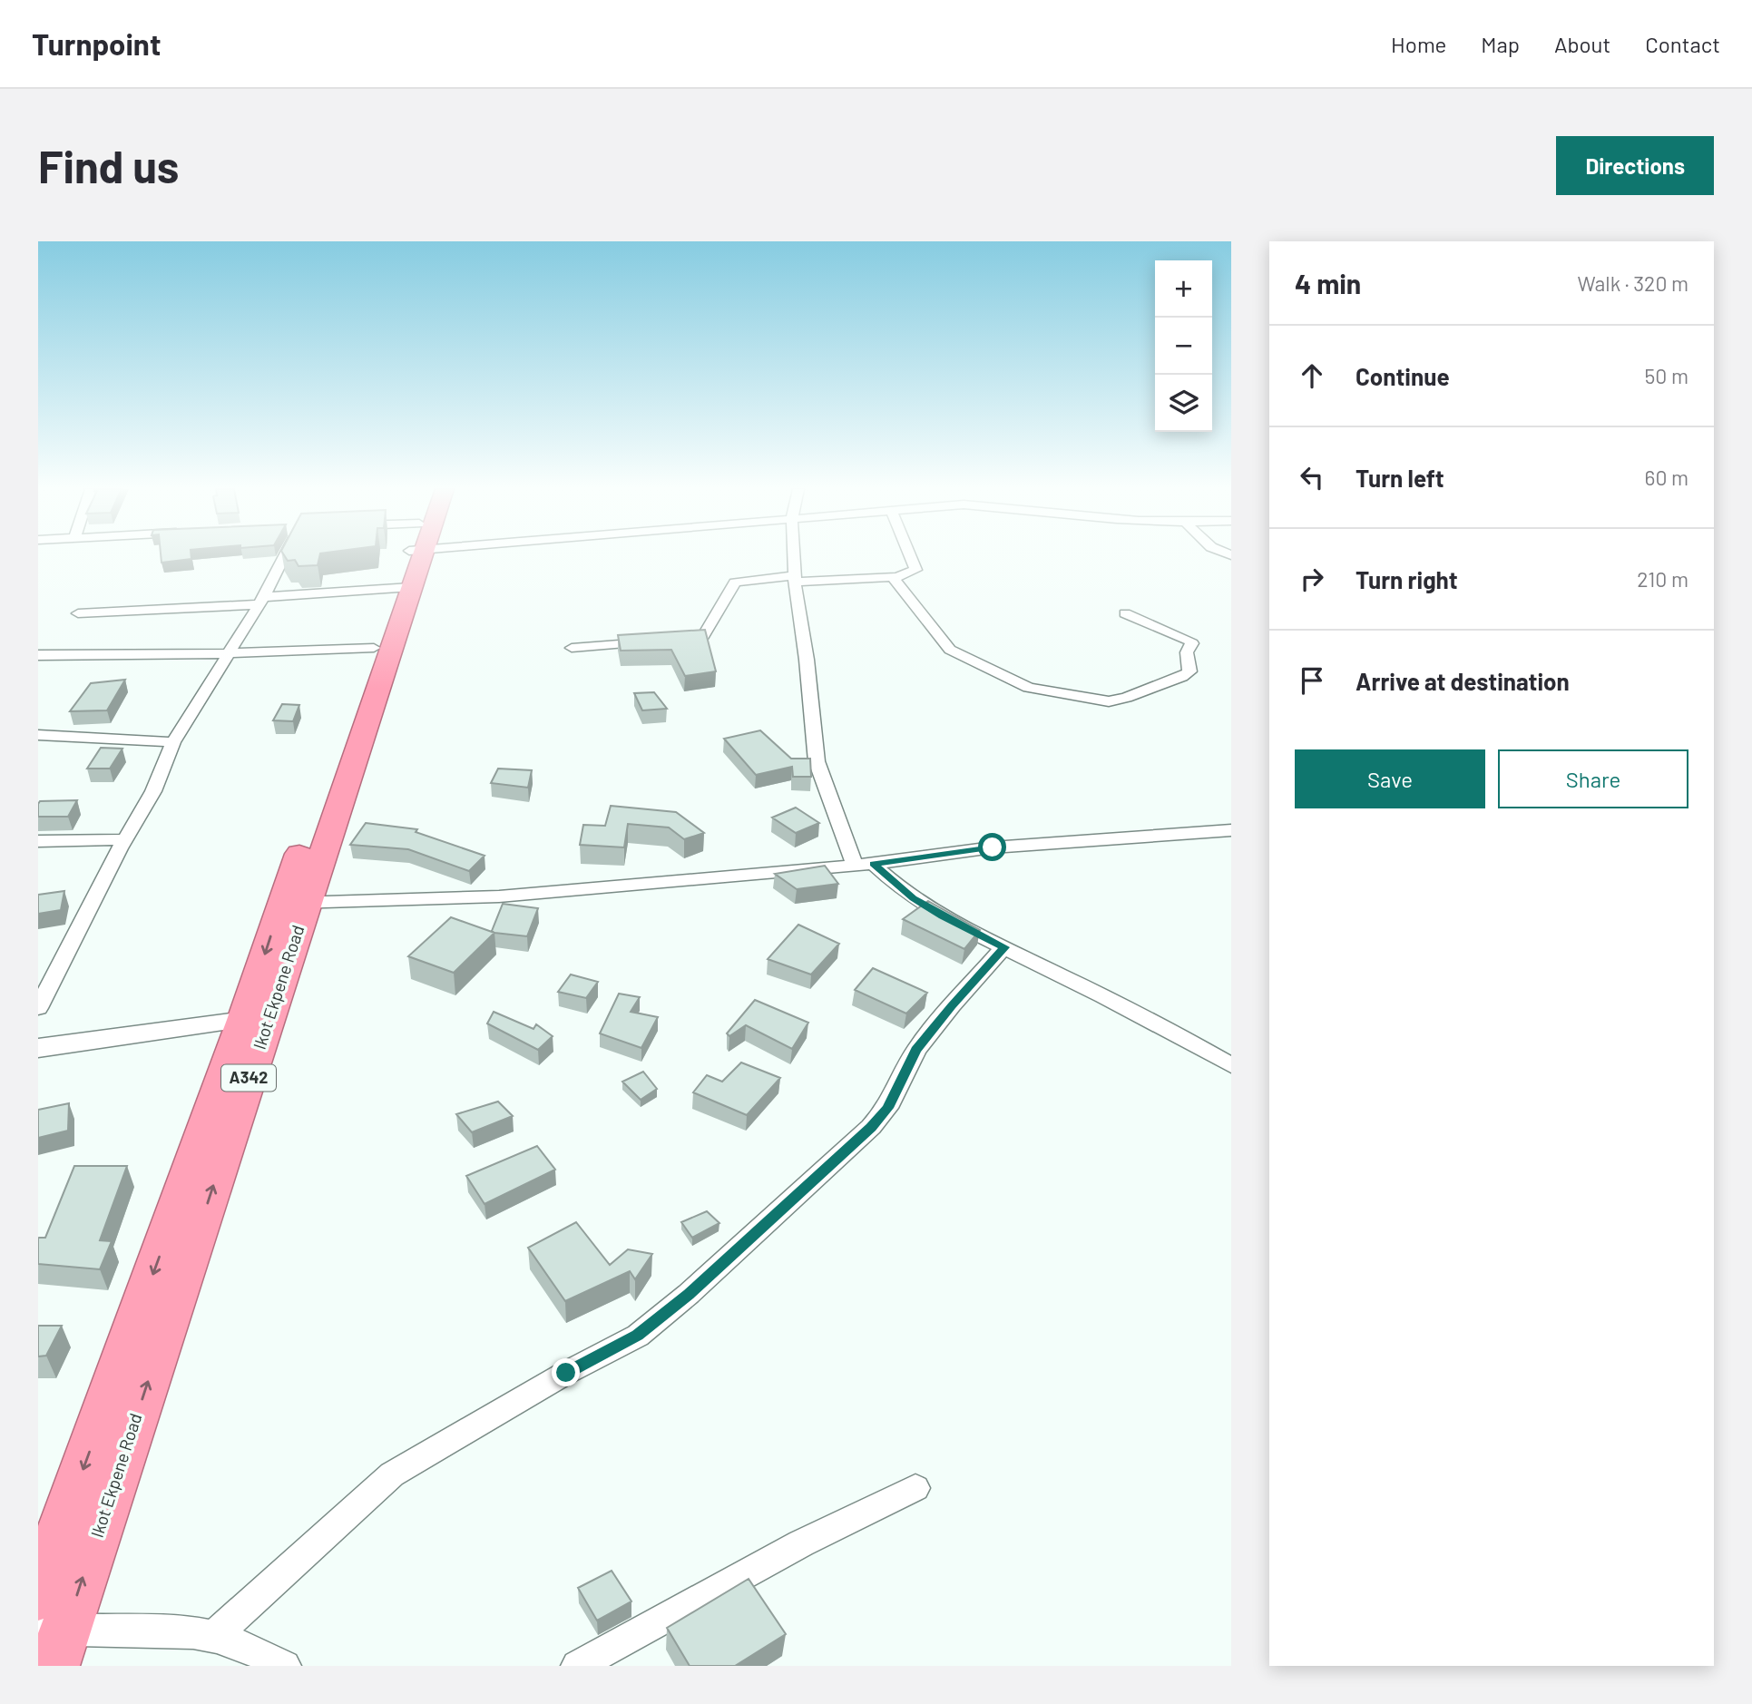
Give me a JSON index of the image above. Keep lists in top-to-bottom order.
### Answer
{
  "streets": {
    "highway": ["Ikot Ekpene Road", "A342"]
  },
  "page": {
    "header": "Turnpoint",
    "nav": [
      "Home",
      "Map",
      "About",
      "Contact"
    ],
    "buttons": [
      "Directions",
      ["Save", "Share"]
    ],
    "title": "Find us",
    "heading": ["4 min", "Walk · 320 m"],
    "map_buttons": ["+", "−"],
    "list": [
      ["Continue", "50 m"],
      ["Turn left", "60 m"],
      ["Turn right", "210 m"],
      "Arrive at destination"
    ]
  }
}
